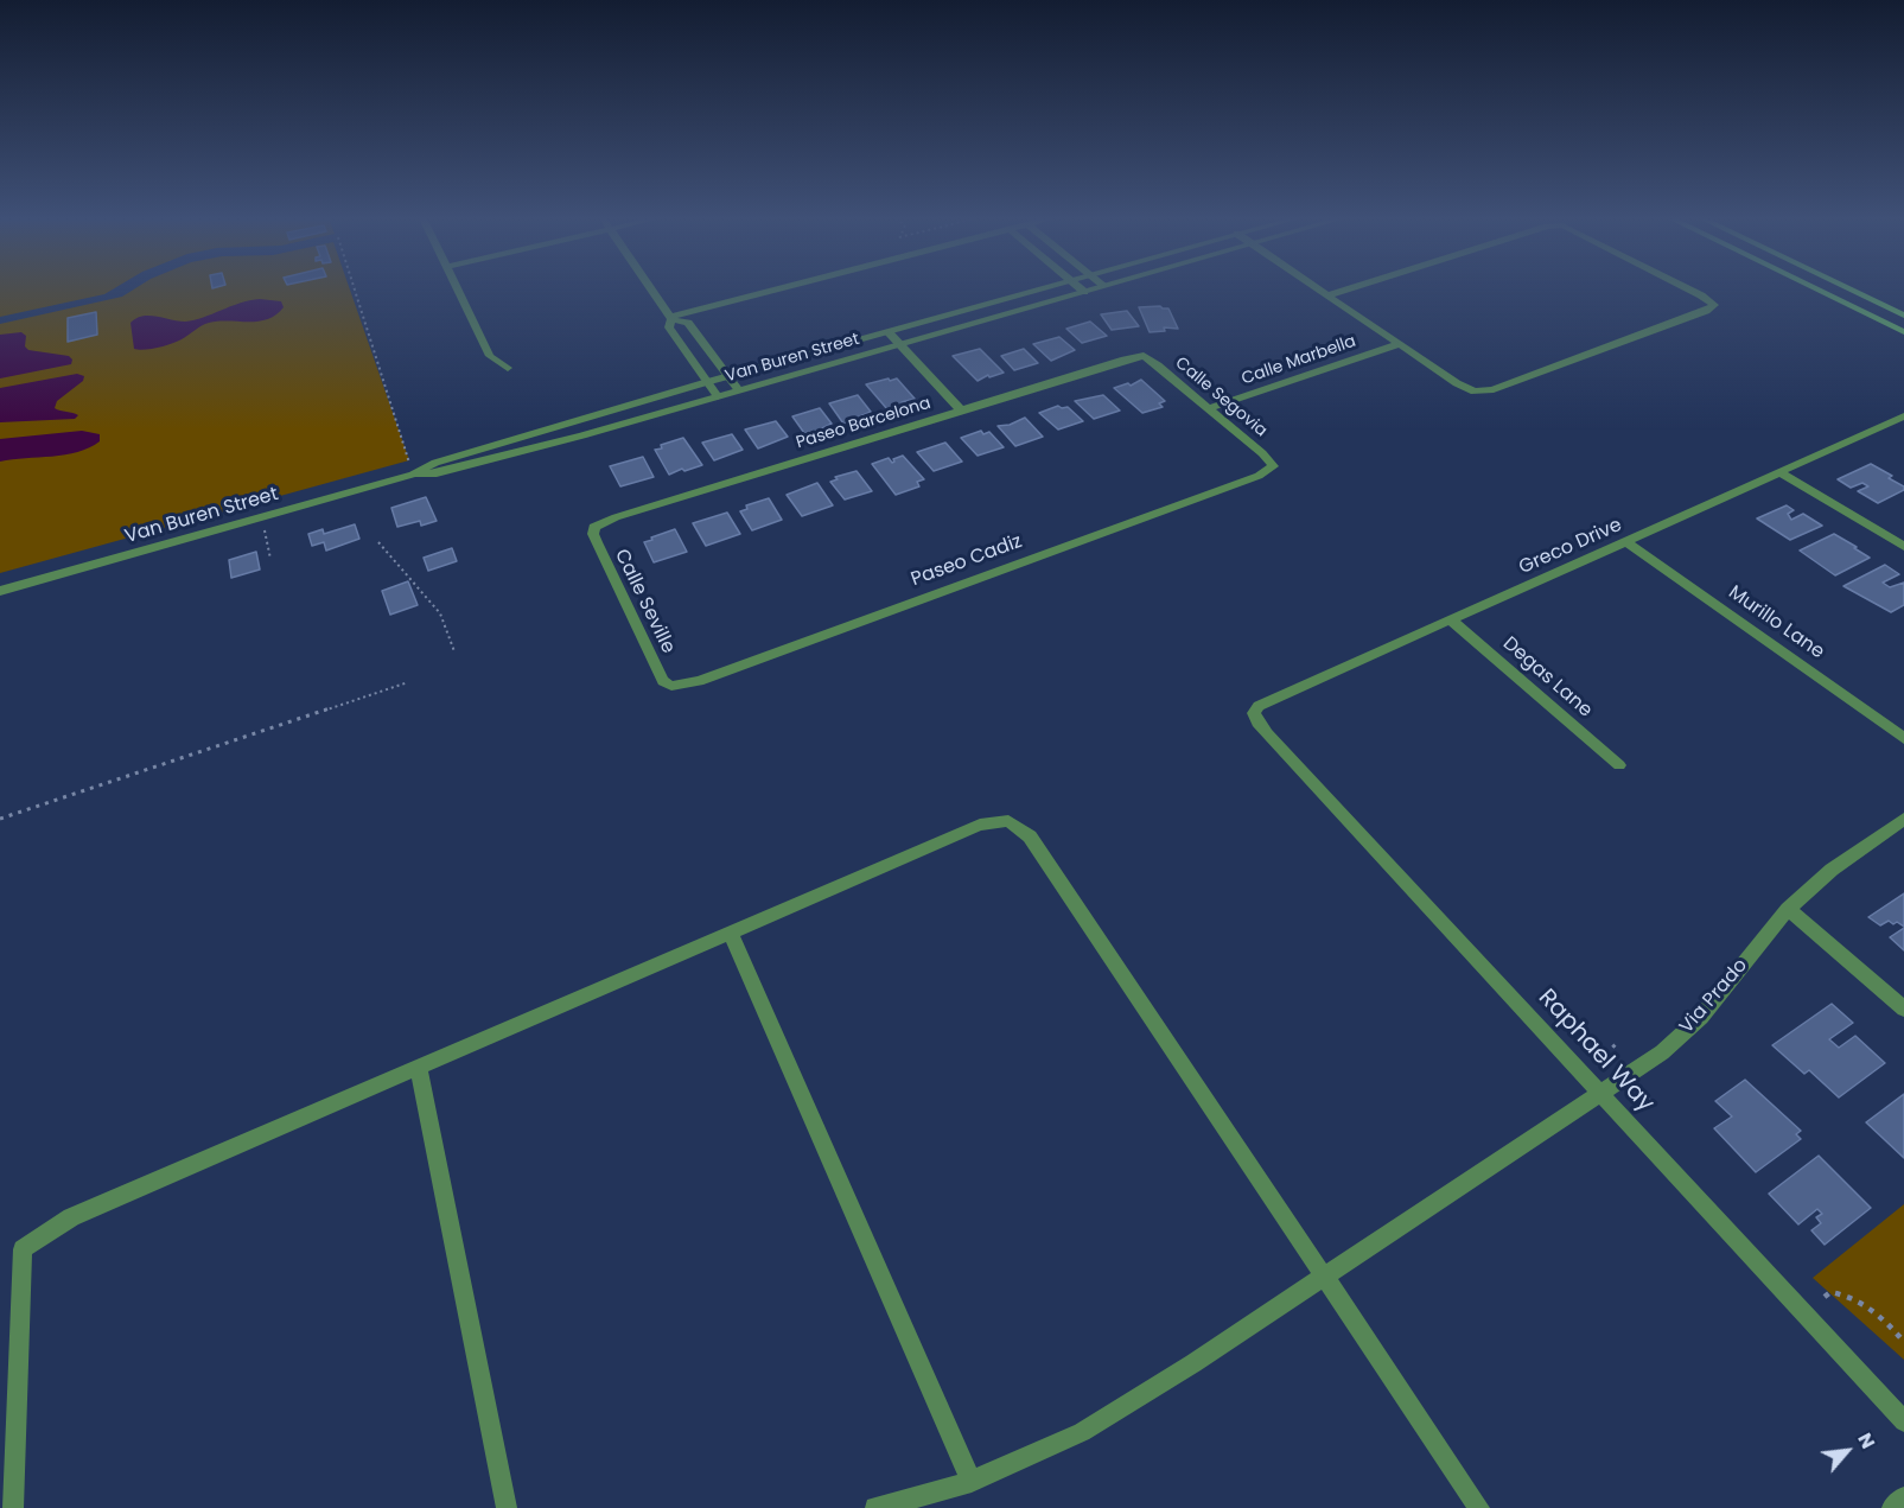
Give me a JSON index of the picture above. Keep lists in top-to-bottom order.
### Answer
{
  "streets": {
    "street": [
      "Van Buren Street",
      "Calle Marbella",
      "Calle Segovia",
      "Paseo Barcelona",
      "Greco Drive",
      "Paseo Cadiz",
      "Calle Seville",
      "Murillo Lane",
      "Degas Lane",
      "Via Prado",
      "Raphael Way"
    ]
  },
  "crossings": [
    ["Calle Marbella", "Calle Segovia"],
    ["Calle Segovia", "Paseo Barcelona"],
    ["Calle Segovia", "Paseo Cadiz"],
    ["Paseo Barcelona", "Calle Seville"],
    ["Greco Drive", "Murillo Lane"],
    ["Greco Drive", "Degas Lane"],
    ["Greco Drive", "Raphael Way"],
    ["Paseo Cadiz", "Calle Seville"],
    ["Via Prado", "Raphael Way"]
  ],
  "north": "top right"
}
